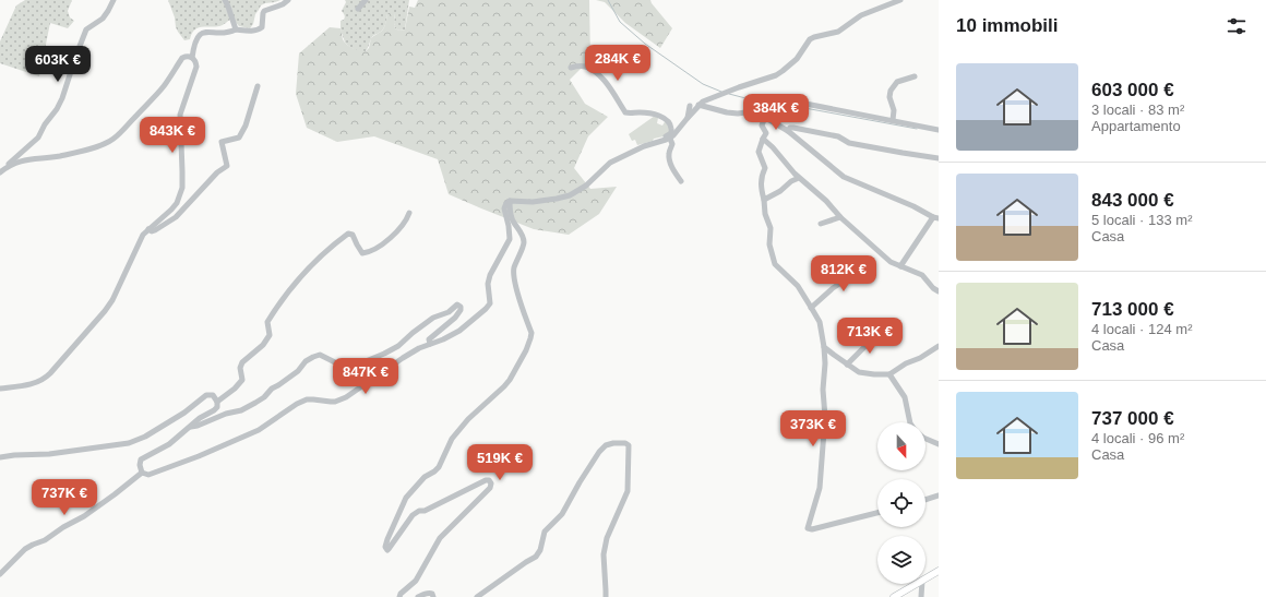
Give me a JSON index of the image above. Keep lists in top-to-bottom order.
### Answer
{
  "north": "bottom",
  "page": {
    "heading": "10 immobili",
    "price": [
      "284K €",
      "603K €",
      "384K €",
      "843K €",
      "812K €",
      "713K €",
      "847K €",
      "373K €",
      "519K €",
      "737K €"
    ],
    "list": [
      {
        "name": "603 000 €",
        "note": "3 locali · 83 m² · Appartamento"
      },
      {
        "name": "843 000 €",
        "note": "5 locali · 133 m² · Casa"
      },
      {
        "name": "713 000 €",
        "note": "4 locali · 124 m² · Casa"
      },
      {
        "name": "737 000 €",
        "note": "4 locali · 96 m² · Casa"
      }
    ]
  }
}
